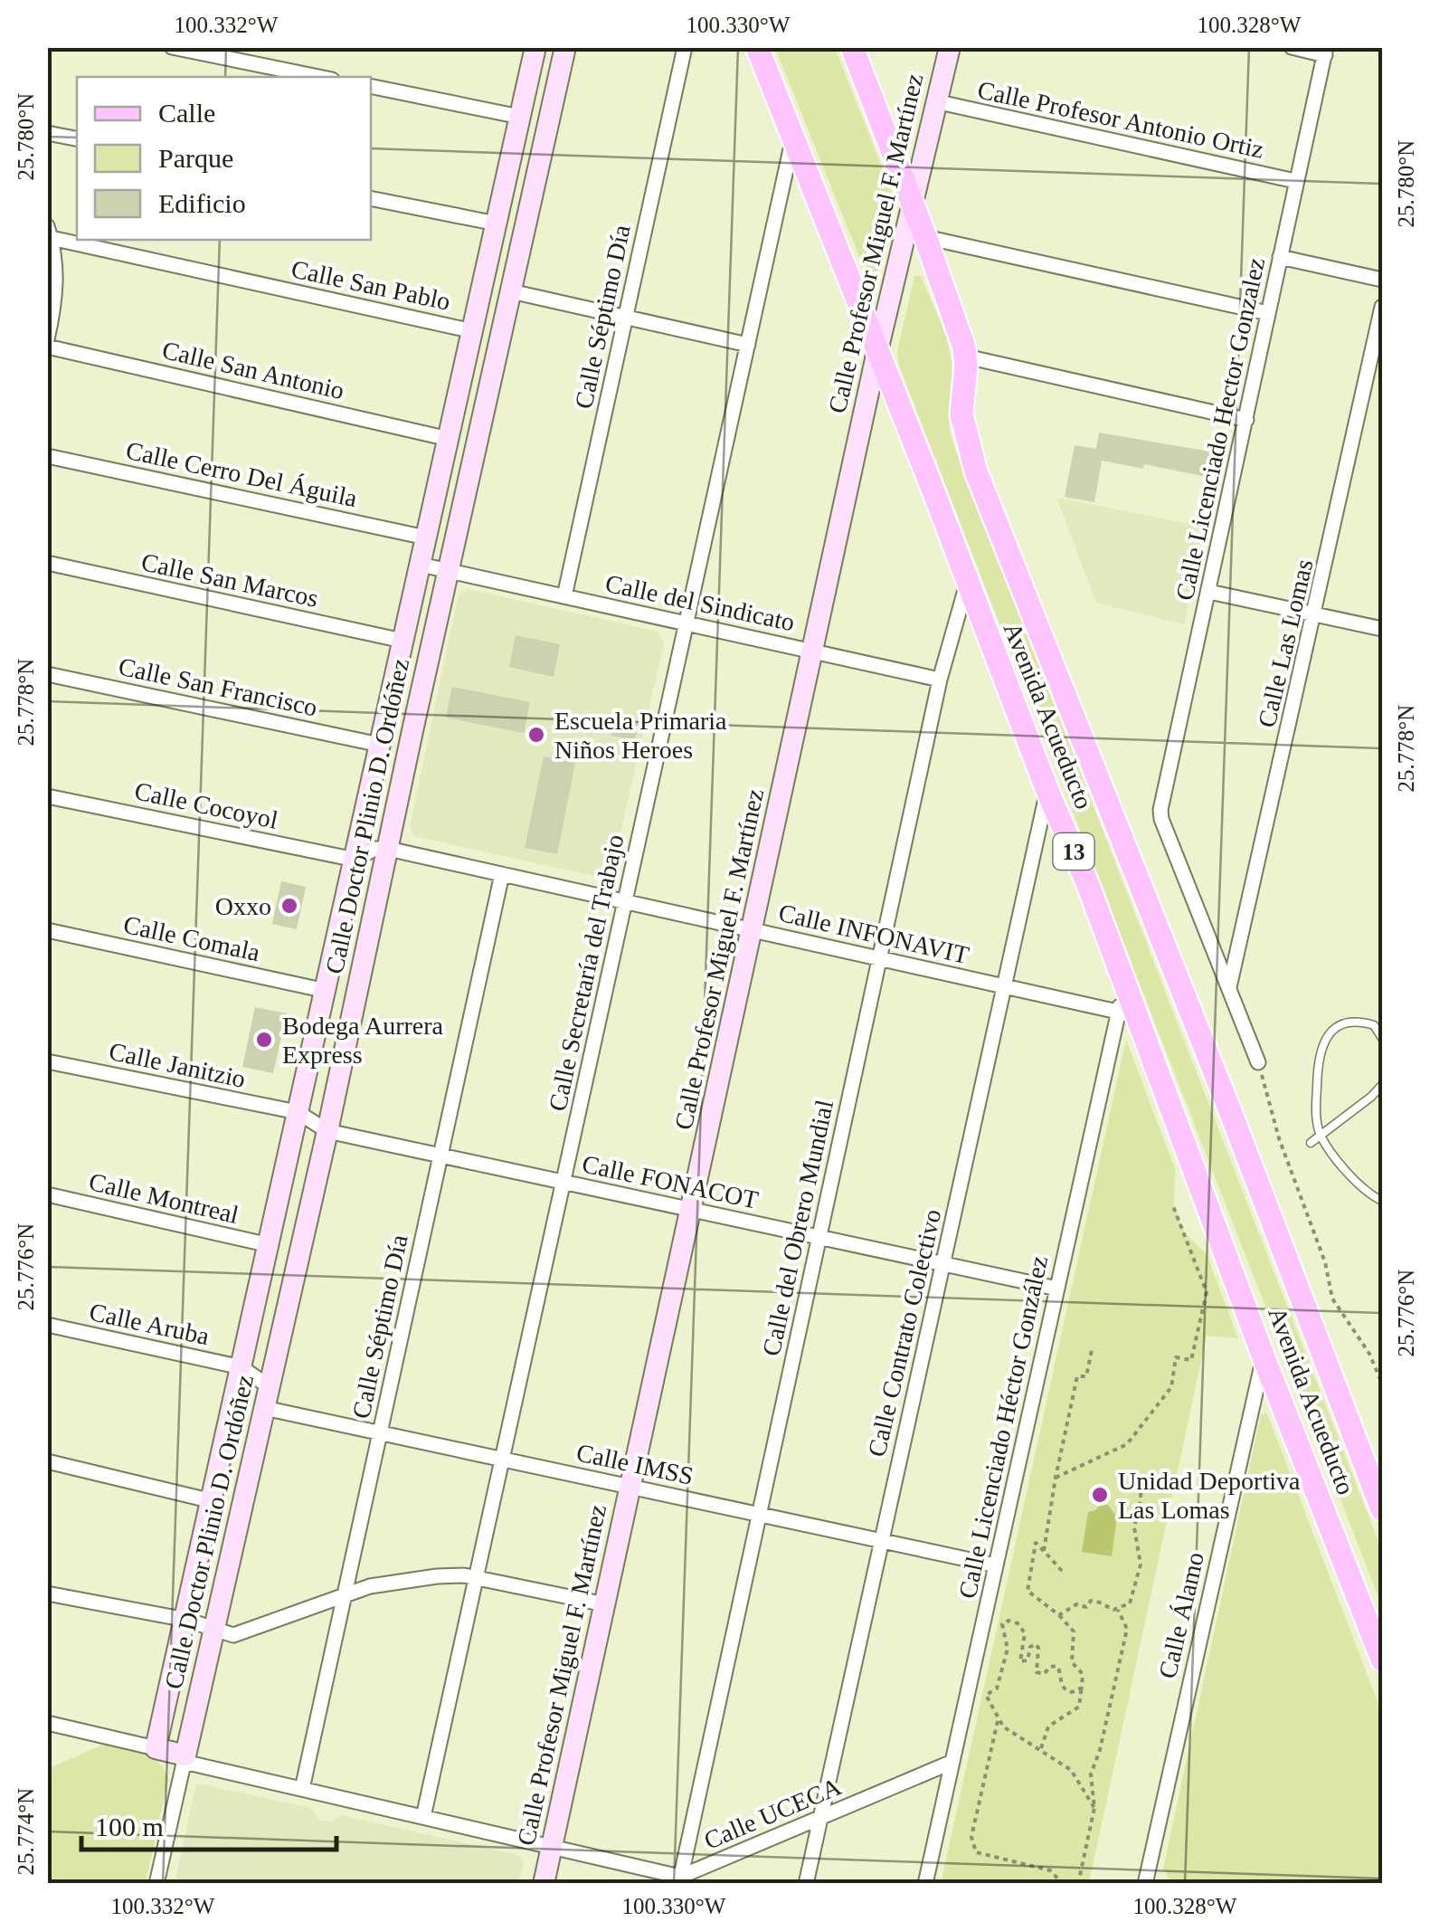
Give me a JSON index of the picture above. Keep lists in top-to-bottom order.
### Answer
{
  "streets": {
    "main road": ["Avenida Acueducto", "13"],
    "street": [
      "Calle Profesor Antonio Ortiz",
      "Calle Profesor Miguel F. Martínez",
      "Calle San Pablo",
      "Calle Séptimo Día",
      "Calle San Antonio",
      "Calle Licenciado Hector Gonzalez",
      "Calle Cerro Del Águila",
      "Calle San Marcos",
      "Calle del Sindicato",
      "Calle Las Lomas",
      "Calle San Francisco",
      "Calle Cocoyol",
      "Calle Doctor Plinio D. Ordóñez",
      "Calle INFONAVIT",
      "Calle Comala",
      "Calle Secretaría del Trabajo",
      "Calle Janitzio",
      "Calle FONACOT",
      "Calle Montreal",
      "Calle del Obrero Mundial",
      "Calle Aruba",
      "Calle Contrato Colectivo",
      "Calle Licenciado Héctor González",
      "Calle IMSS",
      "Calle Álamo",
      "Calle UCECA"
    ]
  },
  "crossings": [
    ["Calle Profesor Antonio Ortiz", "Calle Profesor Miguel F. Martínez"],
    ["Calle Profesor Antonio Ortiz", "Calle Licenciado Hector Gonzalez"],
    ["Calle Profesor Miguel F. Martínez", "Calle del Sindicato"],
    ["Calle Profesor Miguel F. Martínez", "Avenida Acueducto"],
    ["Calle Profesor Miguel F. Martínez", "Calle INFONAVIT"],
    ["Calle Profesor Miguel F. Martínez", "Calle FONACOT"],
    ["Calle Profesor Miguel F. Martínez", "Calle IMSS"],
    ["Calle San Pablo", "Calle Doctor Plinio D. Ordóñez"],
    ["Calle Séptimo Día", "Calle del Sindicato"],
    ["Calle Séptimo Día", "Calle INFONAVIT"],
    ["Calle Séptimo Día", "Calle FONACOT"],
    ["Calle Séptimo Día", "Calle IMSS"],
    ["Calle San Antonio", "Calle Doctor Plinio D. Ordóñez"],
    ["Calle Licenciado Hector Gonzalez", "Calle Las Lomas"],
    ["Calle Cerro Del Águila", "Calle Doctor Plinio D. Ordóñez"],
    ["Calle San Marcos", "Calle Doctor Plinio D. Ordóñez"],
    ["Calle del Sindicato", "Calle Doctor Plinio D. Ordóñez"],
    ["Calle del Sindicato", "Calle Secretaría del Trabajo"],
    ["Calle del Sindicato", "Calle del Obrero Mundial"],
    ["Calle San Francisco", "Calle Doctor Plinio D. Ordóñez"],
    ["Avenida Acueducto", "Calle INFONAVIT"],
    ["Avenida Acueducto", "Calle Secretaría del Trabajo"],
    ["Avenida Acueducto", "Calle del Obrero Mundial"],
    ["Avenida Acueducto", "Calle Contrato Colectivo"],
    ["Avenida Acueducto", "Calle Licenciado Héctor González"],
    ["Avenida Acueducto", "Calle Álamo"],
    ["Calle Cocoyol", "Calle Doctor Plinio D. Ordóñez"],
    ["Calle Doctor Plinio D. Ordóñez", "Calle INFONAVIT"],
    ["Calle Doctor Plinio D. Ordóñez", "Calle Comala"],
    ["Calle Doctor Plinio D. Ordóñez", "Calle Janitzio"],
    ["Calle Doctor Plinio D. Ordóñez", "Calle FONACOT"],
    ["Calle Doctor Plinio D. Ordóñez", "Calle Montreal"],
    ["Calle Doctor Plinio D. Ordóñez", "Calle Aruba"],
    ["Calle Doctor Plinio D. Ordóñez", "Calle IMSS"],
    ["Calle INFONAVIT", "Calle Secretaría del Trabajo"],
    ["Calle INFONAVIT", "Calle del Obrero Mundial"],
    ["Calle INFONAVIT", "Calle Contrato Colectivo"],
    ["Calle INFONAVIT", "Calle Licenciado Héctor González"],
    ["Calle Secretaría del Trabajo", "Calle FONACOT"],
    ["Calle Secretaría del Trabajo", "Calle IMSS"],
    ["Calle FONACOT", "Calle del Obrero Mundial"],
    ["Calle FONACOT", "Calle Contrato Colectivo"],
    ["Calle FONACOT", "Calle Licenciado Héctor González"],
    ["Calle del Obrero Mundial", "Calle IMSS"],
    ["Calle del Obrero Mundial", "Calle UCECA"],
    ["Calle Contrato Colectivo", "Calle IMSS"],
    ["Calle Contrato Colectivo", "Calle UCECA"],
    ["Calle Licenciado Héctor González", "Calle IMSS"],
    ["Calle Licenciado Héctor González", "Calle UCECA"]
  ],
  "places": [
    "Escuela Primaria Niños Heroes",
    "Oxxo",
    "Bodega Aurrera Express",
    "Unidad Deportiva Las Lomas"
  ],
  "legend": ["Calle", "Parque", "Edificio"],
  "scale_bar": "100 m",
  "coordinates": [
    "100.332°W",
    "100.330°W",
    "100.328°W",
    "25.780°N",
    "25.778°N",
    "25.776°N",
    "25.774°N"
  ]
}
